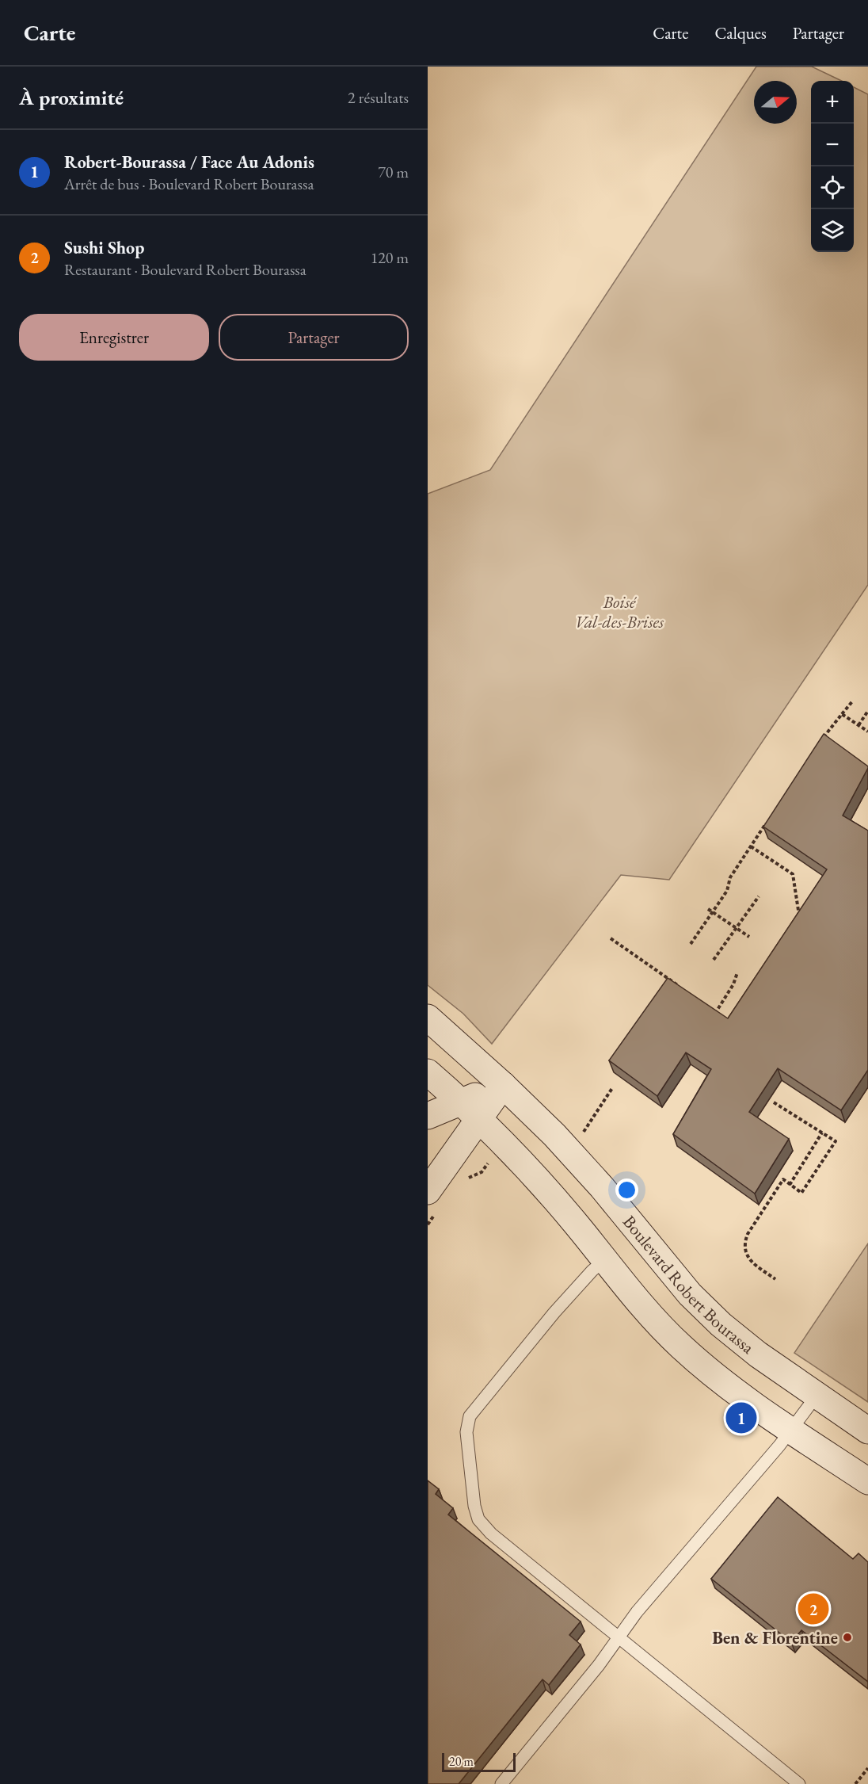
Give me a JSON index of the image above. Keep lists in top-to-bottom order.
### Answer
{
  "streets": {
    "street": ["Boulevard Robert Bourassa"]
  },
  "parks": ["Boisé Val-des-Brises"],
  "places": ["Ben & Florentine"],
  "scale_bar": "20 m",
  "north": "right",
  "page": {
    "header": "Carte",
    "nav": ["Carte", "Calques", "Partager"],
    "heading": ["À proximité", "2 résultats"],
    "map_buttons": ["+", "−"],
    "list": [
      {
        "mark": "1",
        "name": "Robert-Bourassa / Face Au Adonis",
        "note": "Arrêt de bus · Boulevard Robert Bourassa",
        "value": "70 m"
      },
      {
        "mark": "2",
        "name": "Sushi Shop",
        "note": "Restaurant · Boulevard Robert Bourassa",
        "value": "120 m"
      }
    ],
    "buttons": ["Enregistrer", "Partager"],
    "pins": ["1", "2"],
    "scale": "20 m"
  }
}
